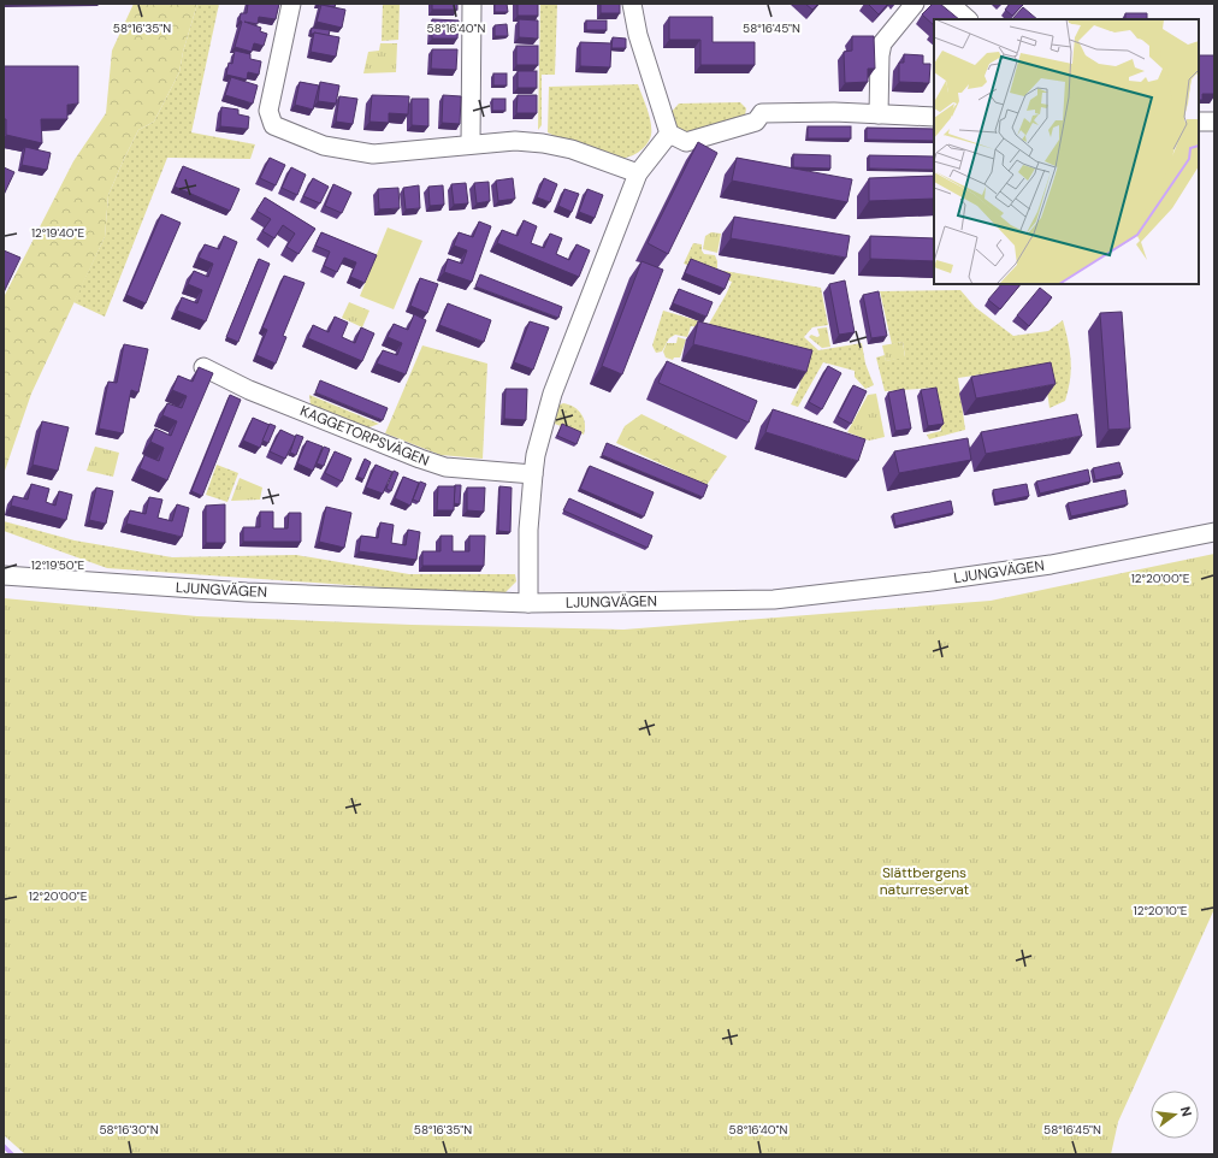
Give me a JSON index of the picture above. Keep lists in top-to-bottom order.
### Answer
{
  "streets": {
    "street": ["KAGGETORPSVÄGEN", "LJUNGVÄGEN"]
  },
  "parks": ["Slättbergens naturreservat"],
  "north": "right",
  "coordinates": [
    "58°16'35\"N",
    "58°16'40\"N",
    "58°16'45\"N",
    "12°19'40\"E",
    "12°19'50\"E",
    "12°20'00\"E",
    "12°20'10\"E",
    "58°16'30\"N"
  ]
}
